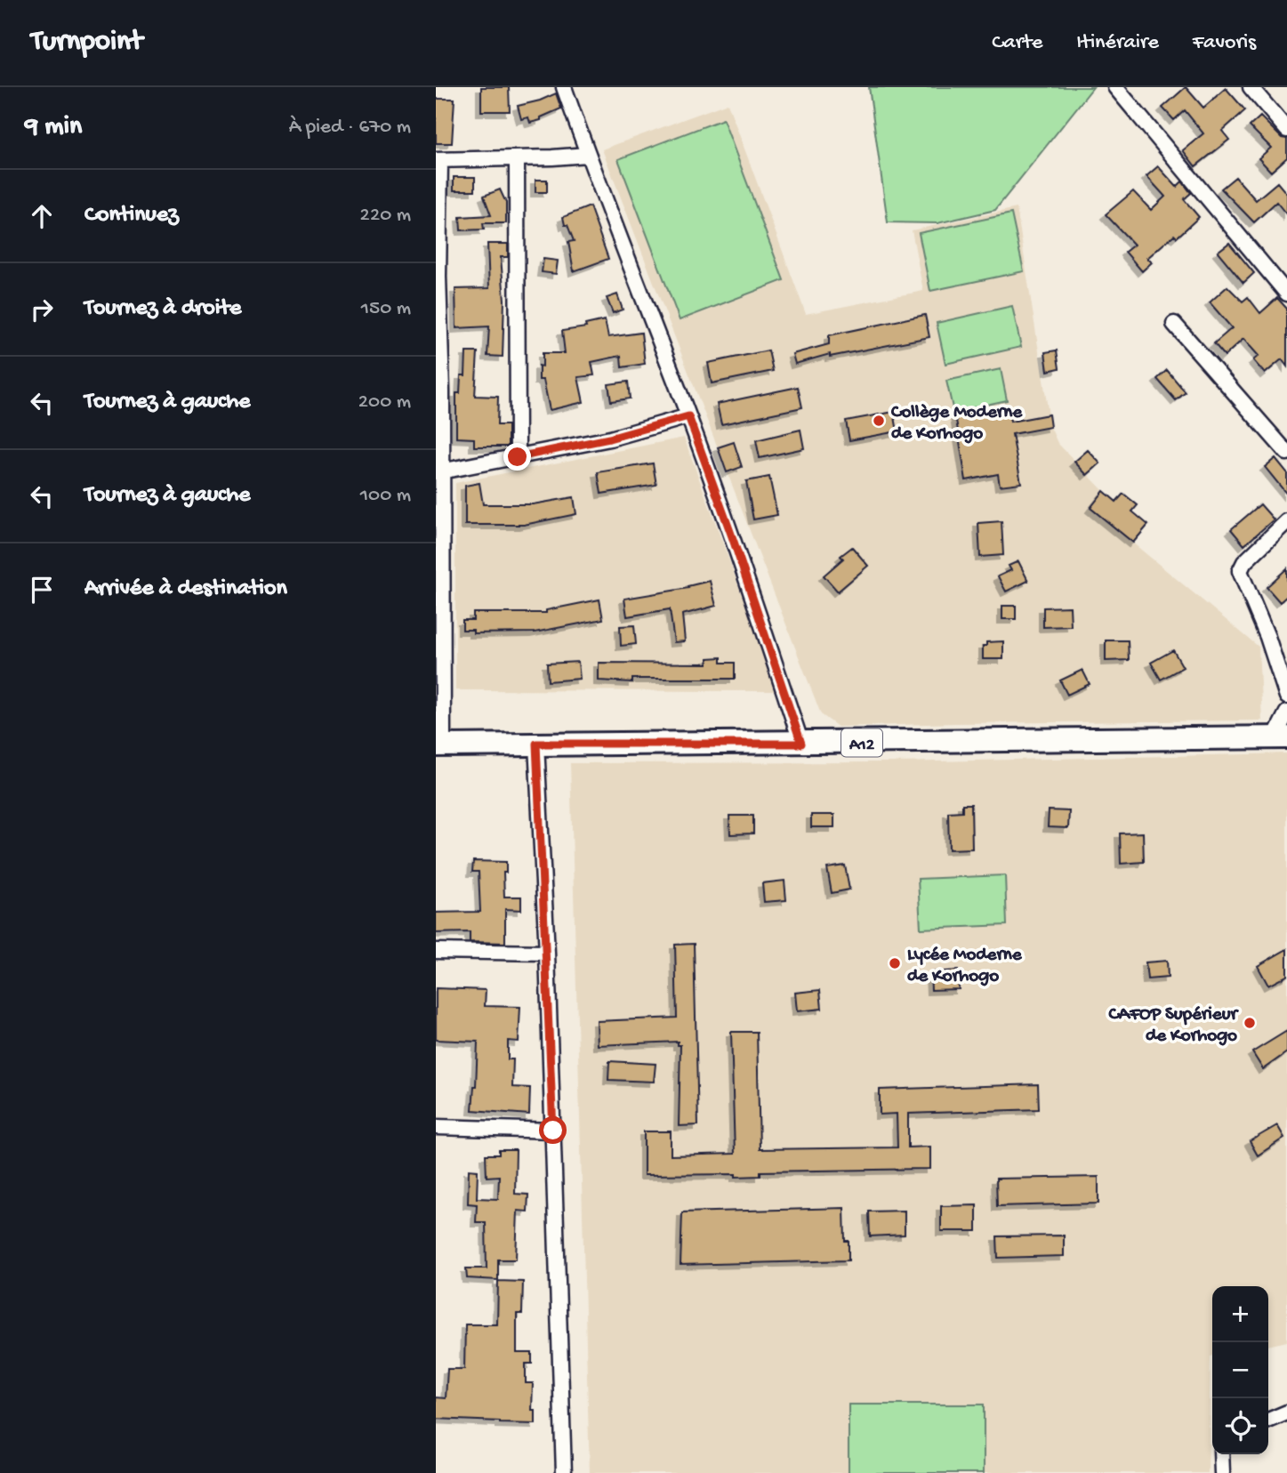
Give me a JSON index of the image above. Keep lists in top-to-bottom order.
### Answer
{
  "streets": {
    "main road": ["A12"]
  },
  "places": ["Collège Moderne de Korhogo", "Lycée Moderne de Korhogo", "CAFOP Supérieur de Korhogo"],
  "page": {
    "header": "Turnpoint",
    "nav": ["Carte", "Itinéraire", "Favoris"],
    "heading": ["9 min", "À pied · 670 m"],
    "list": [
      ["Continuez", "220 m"],
      ["Tournez à droite", "150 m"],
      ["Tournez à gauche", "200 m"],
      ["Tournez à gauche", "100 m"],
      "Arrivée à destination"
    ],
    "map_buttons": ["+", "−"]
  }
}
